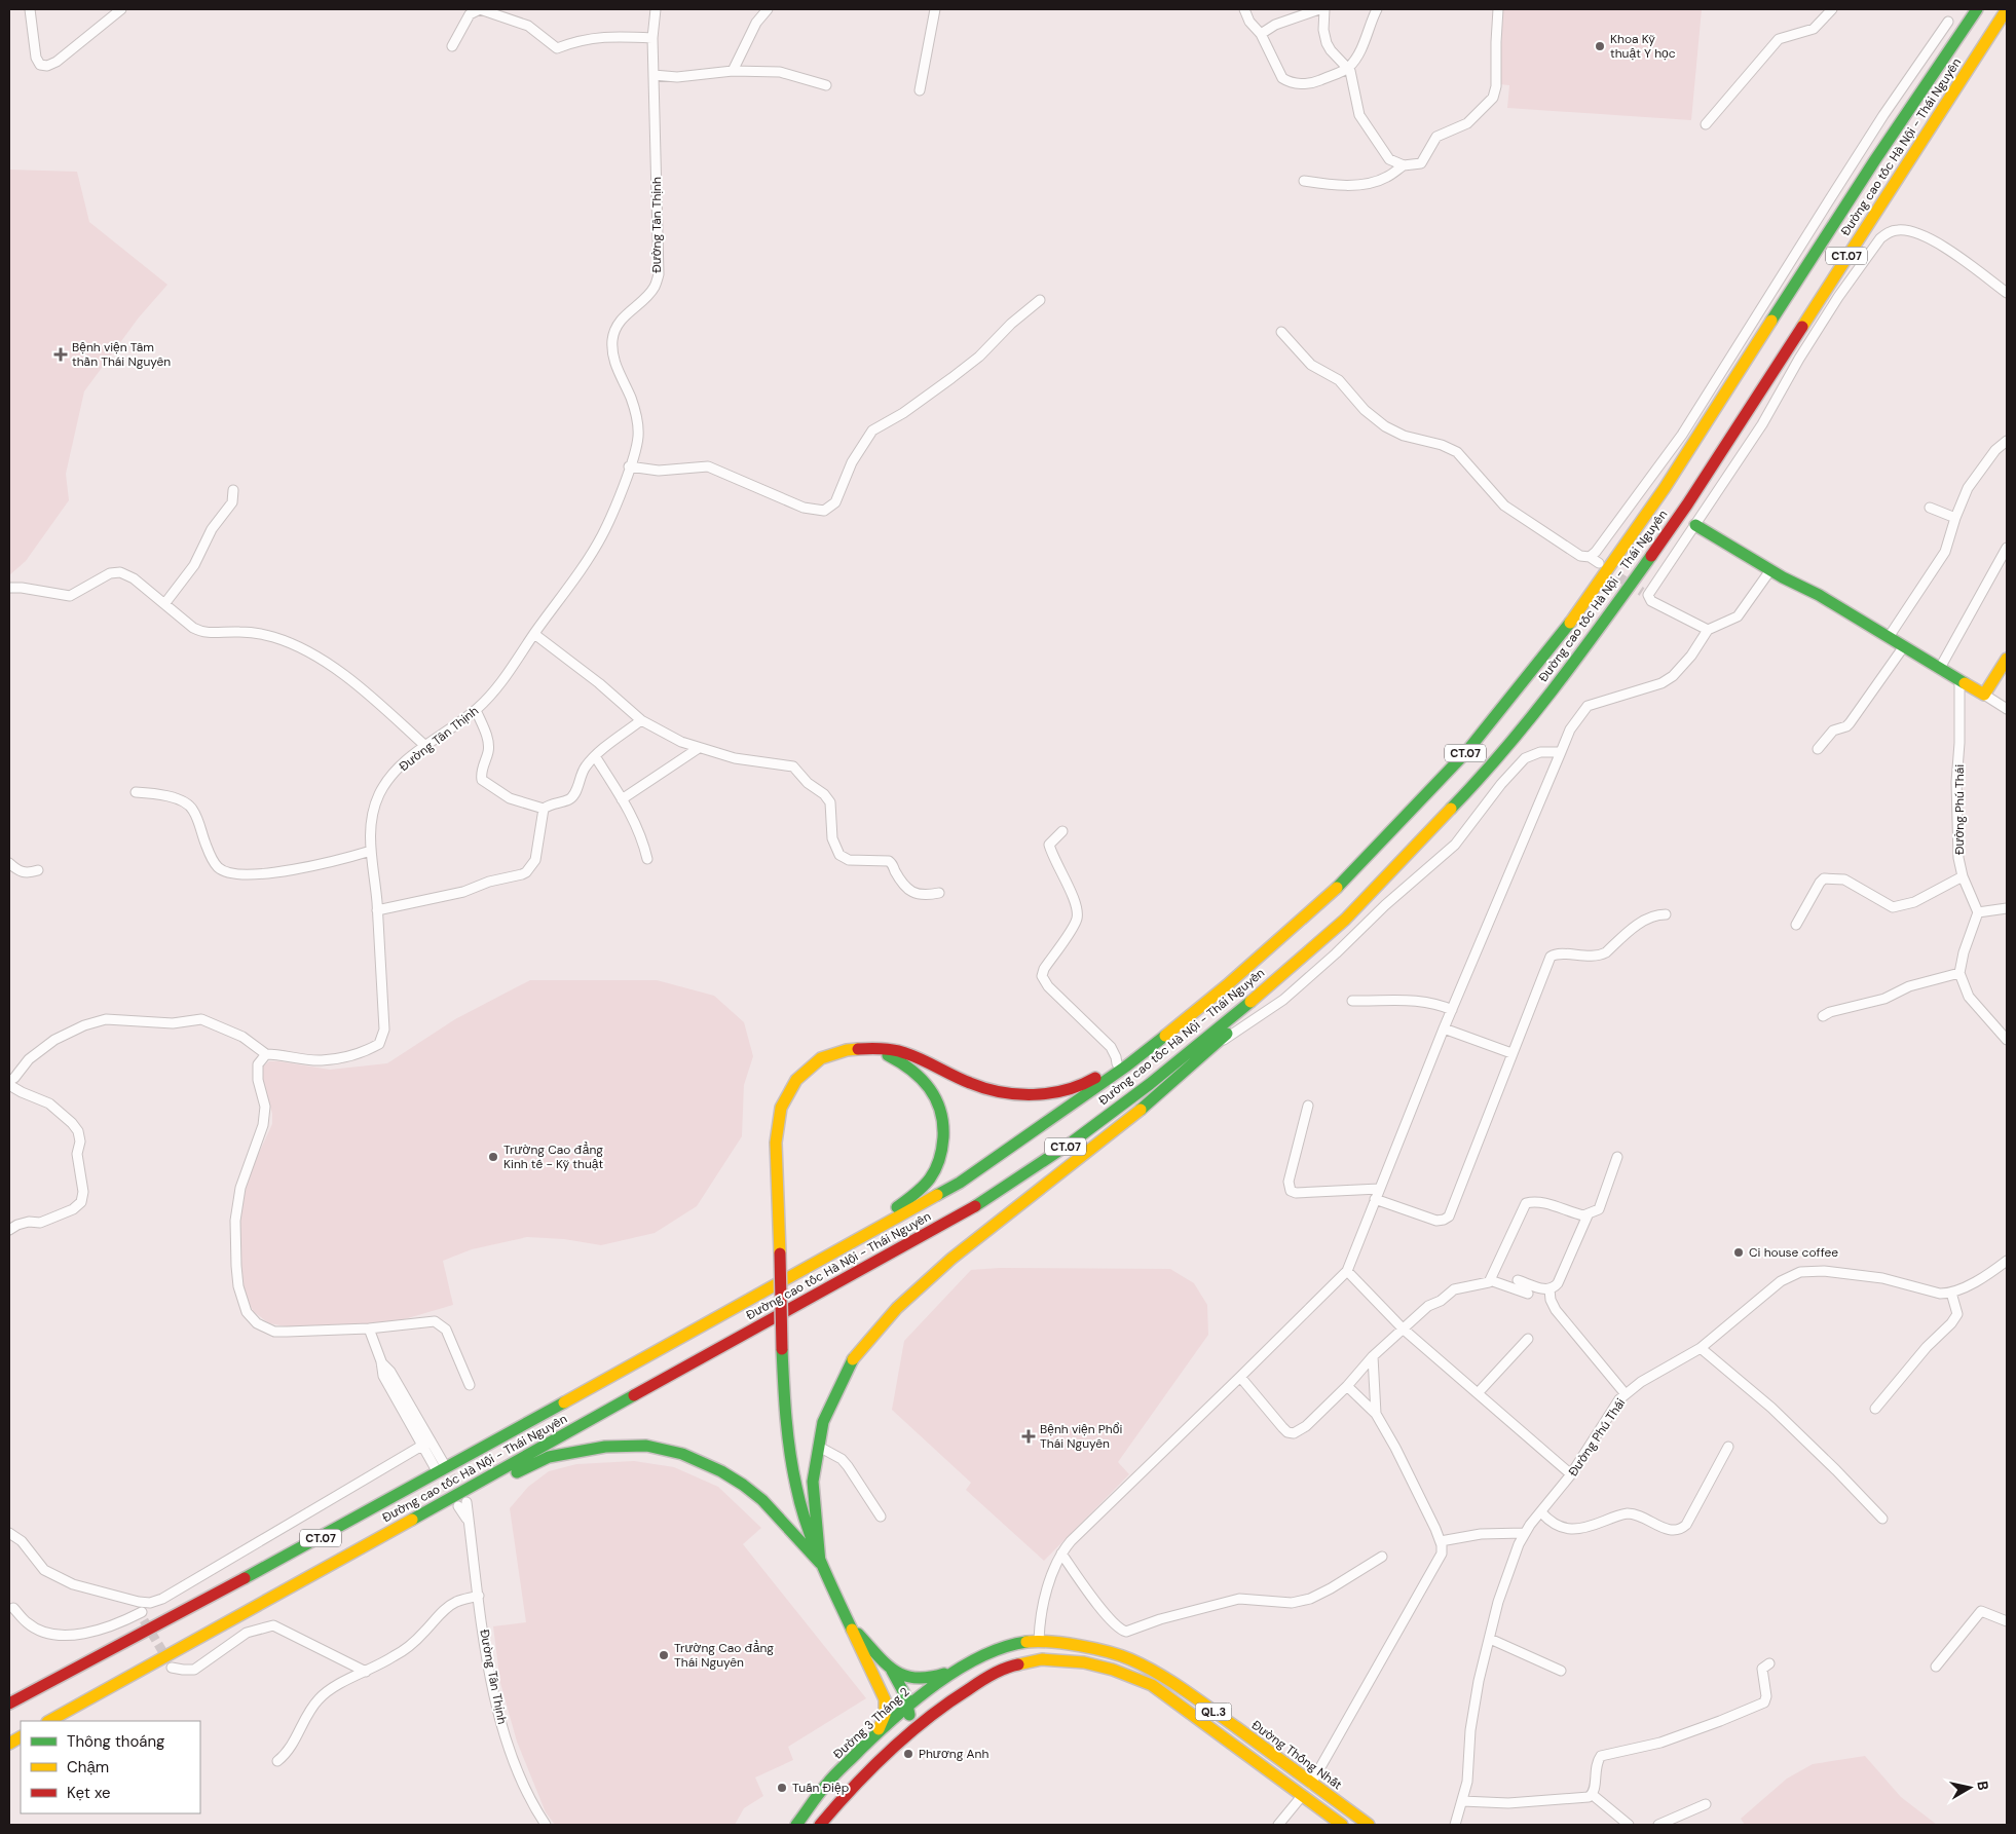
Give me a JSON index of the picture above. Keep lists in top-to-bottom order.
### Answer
{
  "streets": {
    "main road": [
      "Đường cao tốc Hà Nội - Thái Nguyên",
      "CT.07",
      "QL.3",
      "Đường 3 Tháng 2",
      "Đường Thống Nhất"
    ],
    "street": ["Đường Tân Thịnh", "Đường Phú Thái"]
  },
  "crossings": [
    ["Đường 3 Tháng 2", "Đường Thống Nhất"]
  ],
  "places": {
    "other": [
      "Khoa Kỹ thuật Y học",
      "Trường Cao đẳng Kinh tế - Kỹ thuật",
      "Ci house coffee",
      "Trường Cao đẳng Thái Nguyên",
      "Phương Anh",
      "Tuấn Điệp"
    ],
    "health": ["Bệnh viện Tâm thần Thái Nguyên", "Bệnh viện Phổi Thái Nguyên"]
  },
  "legend": ["Thông thoáng", "Chậm", "Kẹt xe"],
  "north": "right"
}
